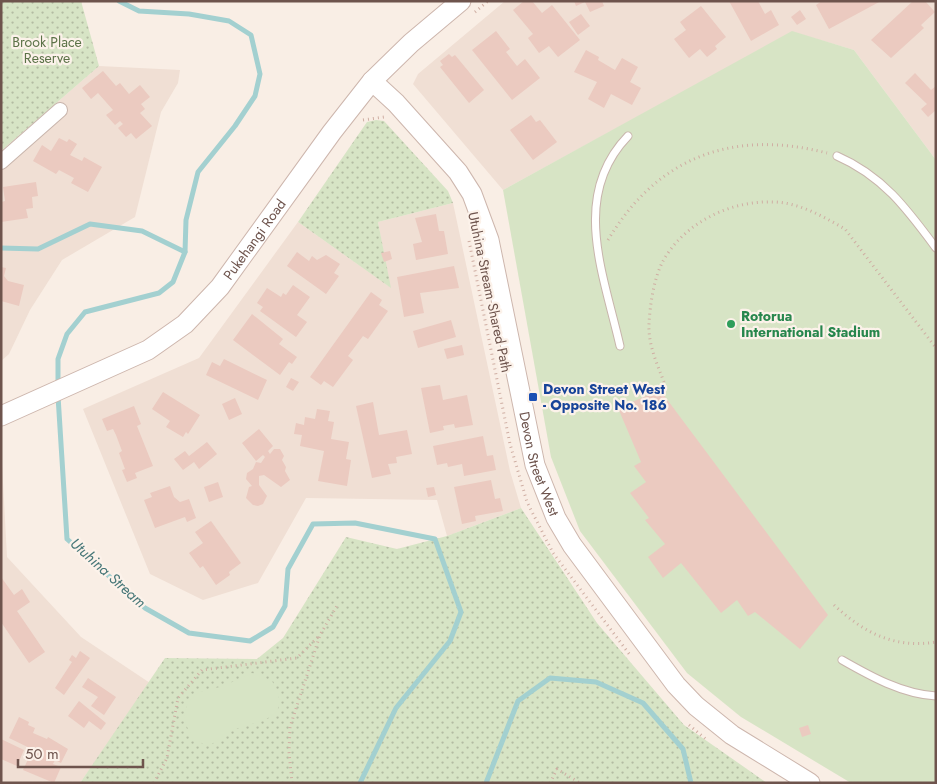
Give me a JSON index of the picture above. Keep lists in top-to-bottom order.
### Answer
{
  "streets": {
    "main road": ["Pukehangi Road", "Devon Street West"],
    "path": ["Utuhina Stream Shared Path"]
  },
  "crossings": [
    ["Pukehangi Road", "Devon Street West"]
  ],
  "water": ["Utuhina Stream"],
  "parks": ["Brook Place Reserve"],
  "places": {
    "other": ["Rotorua International Stadium"],
    "transit": ["Devon Street West - Opposite No. 186"]
  },
  "scale_bar": "50 m"
}
